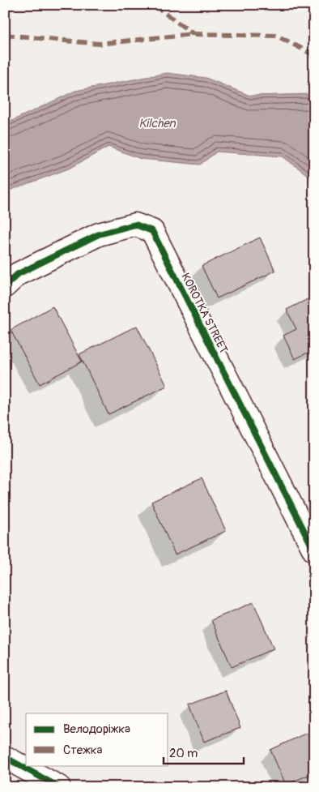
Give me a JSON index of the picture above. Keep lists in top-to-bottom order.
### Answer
{
  "streets": {
    "street": ["KOROTKA STREET"]
  },
  "water": ["Kilchen"],
  "legend": ["Велодоріжка", "Стежка"],
  "scale_bar": "20 m"
}
